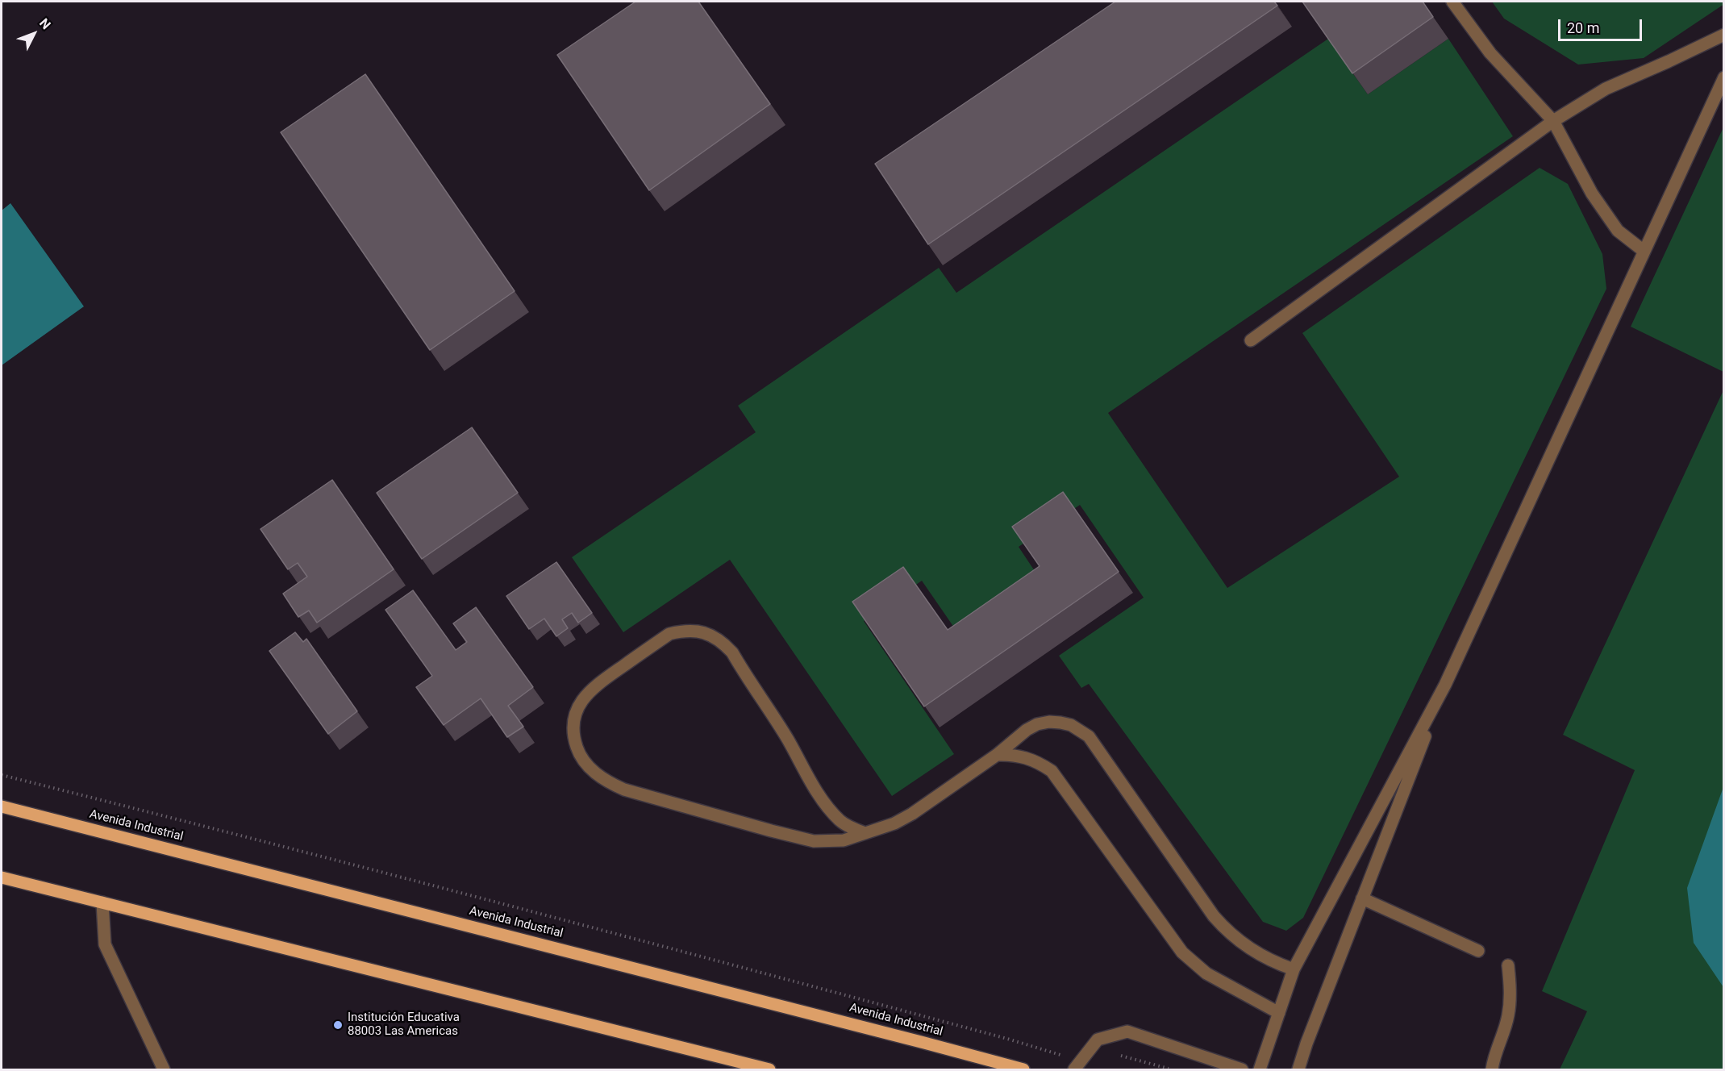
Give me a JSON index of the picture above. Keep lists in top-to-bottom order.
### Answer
{
  "streets": {
    "main road": ["Avenida Industrial"]
  },
  "places": ["Institución Educativa 88003 Las Americas"],
  "scale_bar": "20 m",
  "north": "top right"
}
